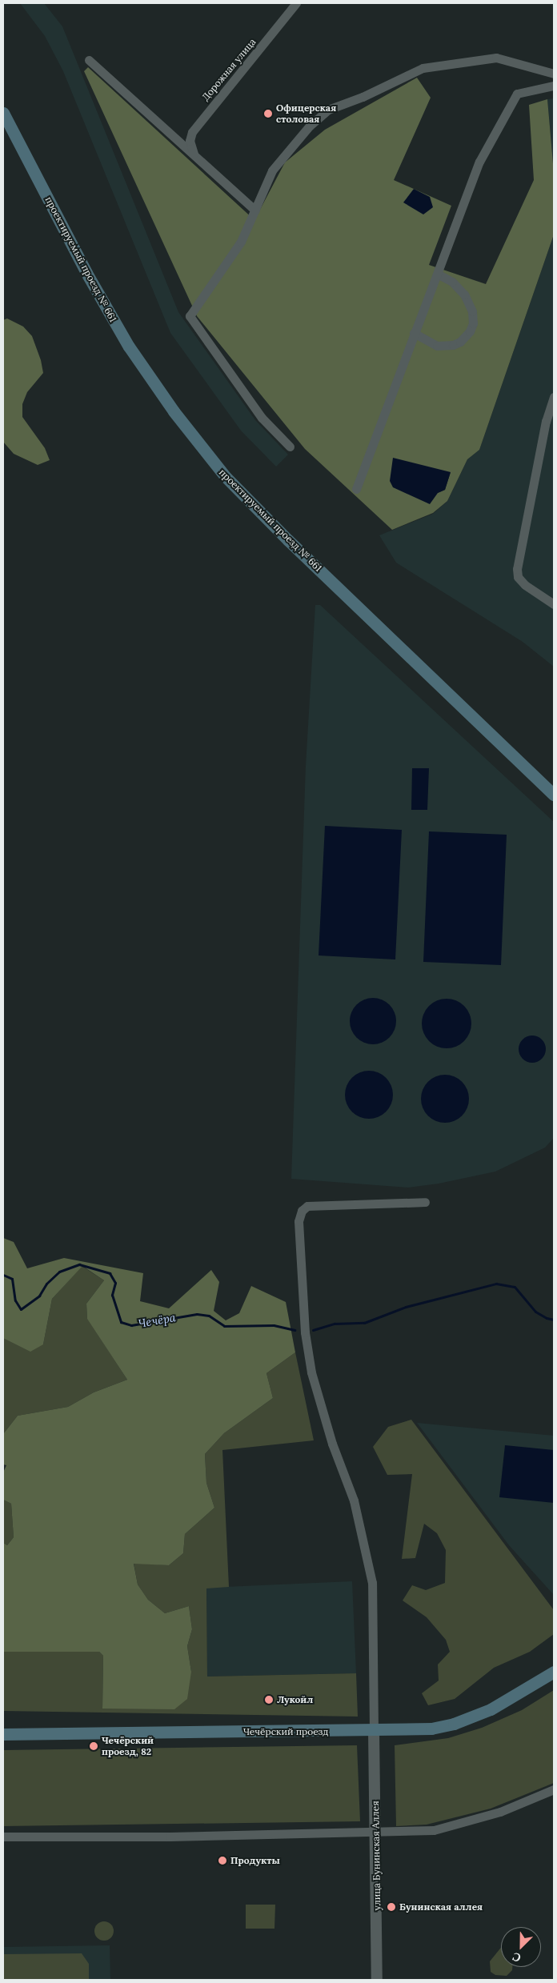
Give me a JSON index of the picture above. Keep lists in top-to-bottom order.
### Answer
{
  "streets": {
    "main road": ["проектируемый проезд № 661", "Чечёрский проезд"],
    "street": ["Дорожная улица", "улица Бунинская Аллея"]
  },
  "crossings": [
    ["Чечёрский проезд", "улица Бунинская Аллея"]
  ],
  "water": ["Чечёра"],
  "places": [
    "Офицерская столовая",
    "Лукойл",
    "Чечёрский проезд, 82",
    "Продукты",
    "Бунинская аллея"
  ],
  "north": "bottom left"
}
